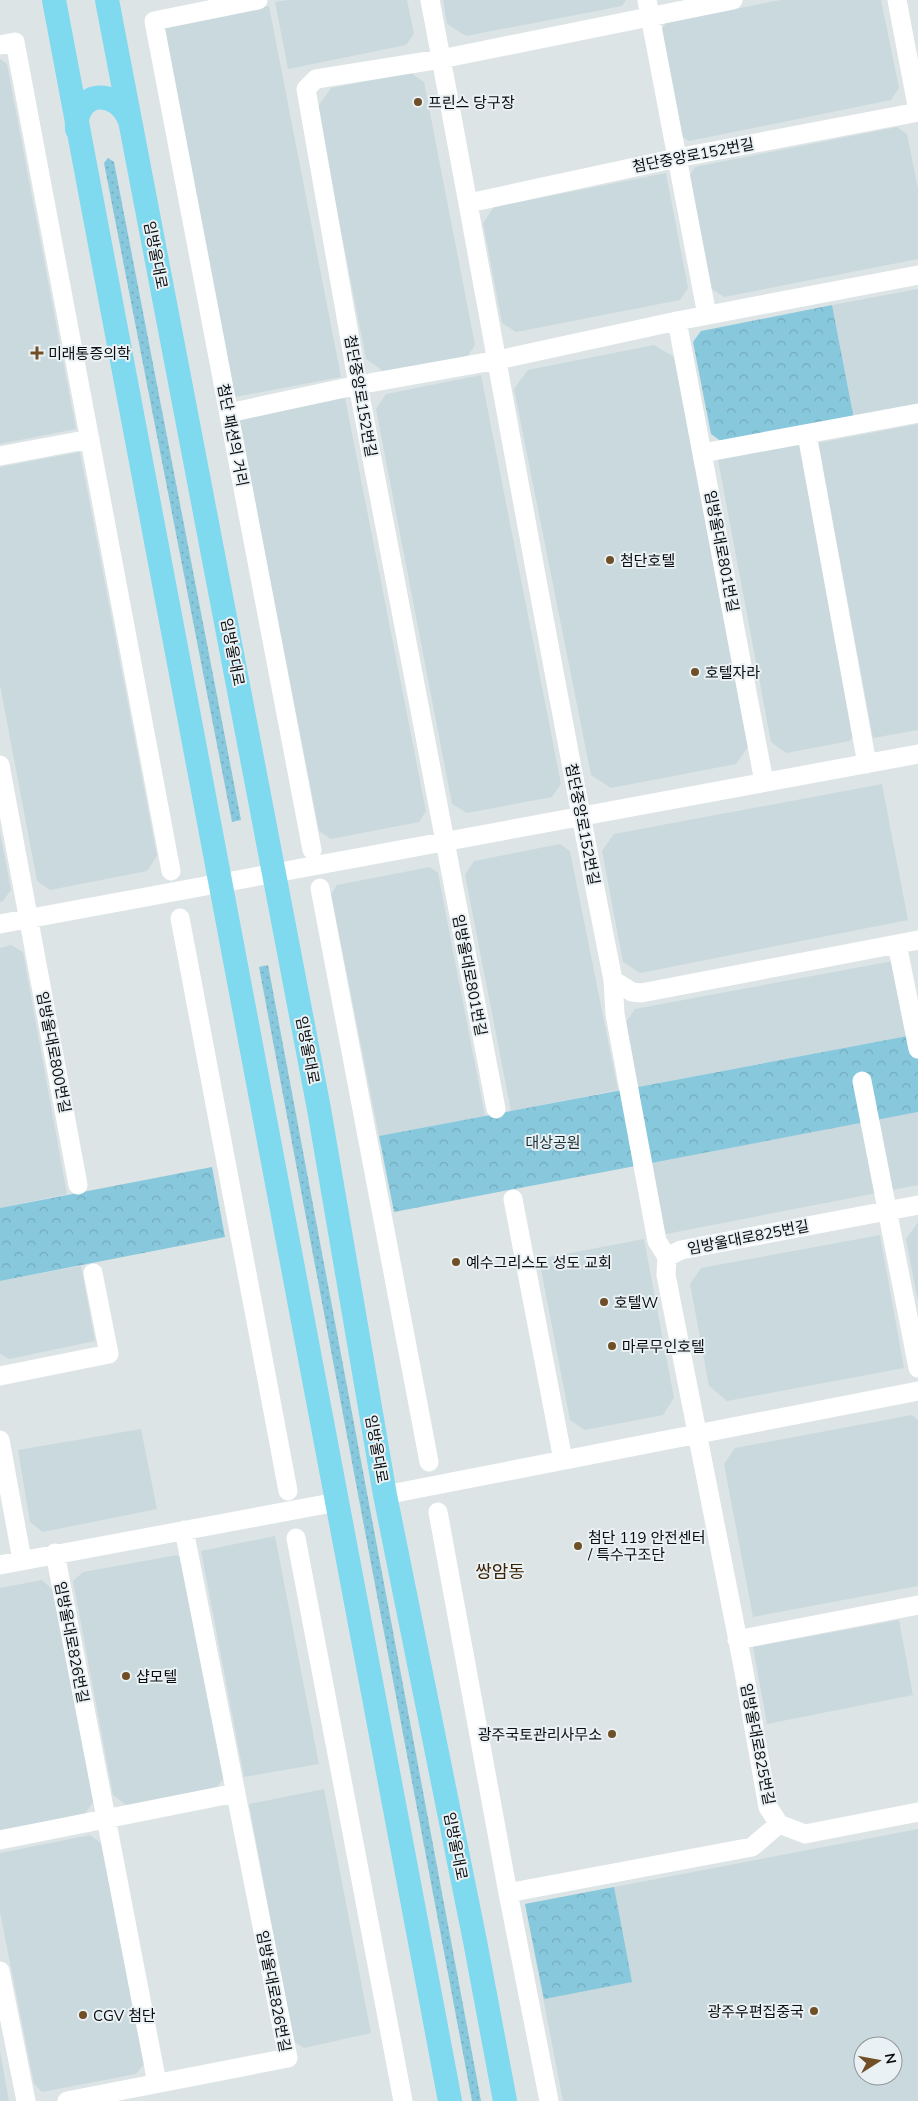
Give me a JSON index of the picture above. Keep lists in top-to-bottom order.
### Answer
{
  "streets": {
    "main road": ["임방울대로"],
    "street": [
      "첨단중앙로152번길",
      "첨단 패션의 거리",
      "임방울대로801번길",
      "임방울대로800번길",
      "임방울대로825번길",
      "임방울대로826번길"
    ]
  },
  "crossings": [
    ["첨단중앙로152번길", "임방울대로801번길"],
    ["첨단중앙로152번길", "임방울대로825번길"]
  ],
  "districts": ["쌍암동"],
  "parks": ["대상공원"],
  "places": {
    "other": [
      "프린스 당구장",
      "첨단호텔",
      "호텔자라",
      "예수그리스도 성도 교회",
      "호텔W",
      "마루무인호텔",
      "첨단 119 안전센터 / 특수구조단",
      "샵모텔",
      "광주국토관리사무소",
      "광주우편집중국",
      "CGV 첨단"
    ],
    "health": ["미래통증의학"]
  },
  "north": "right"
}
